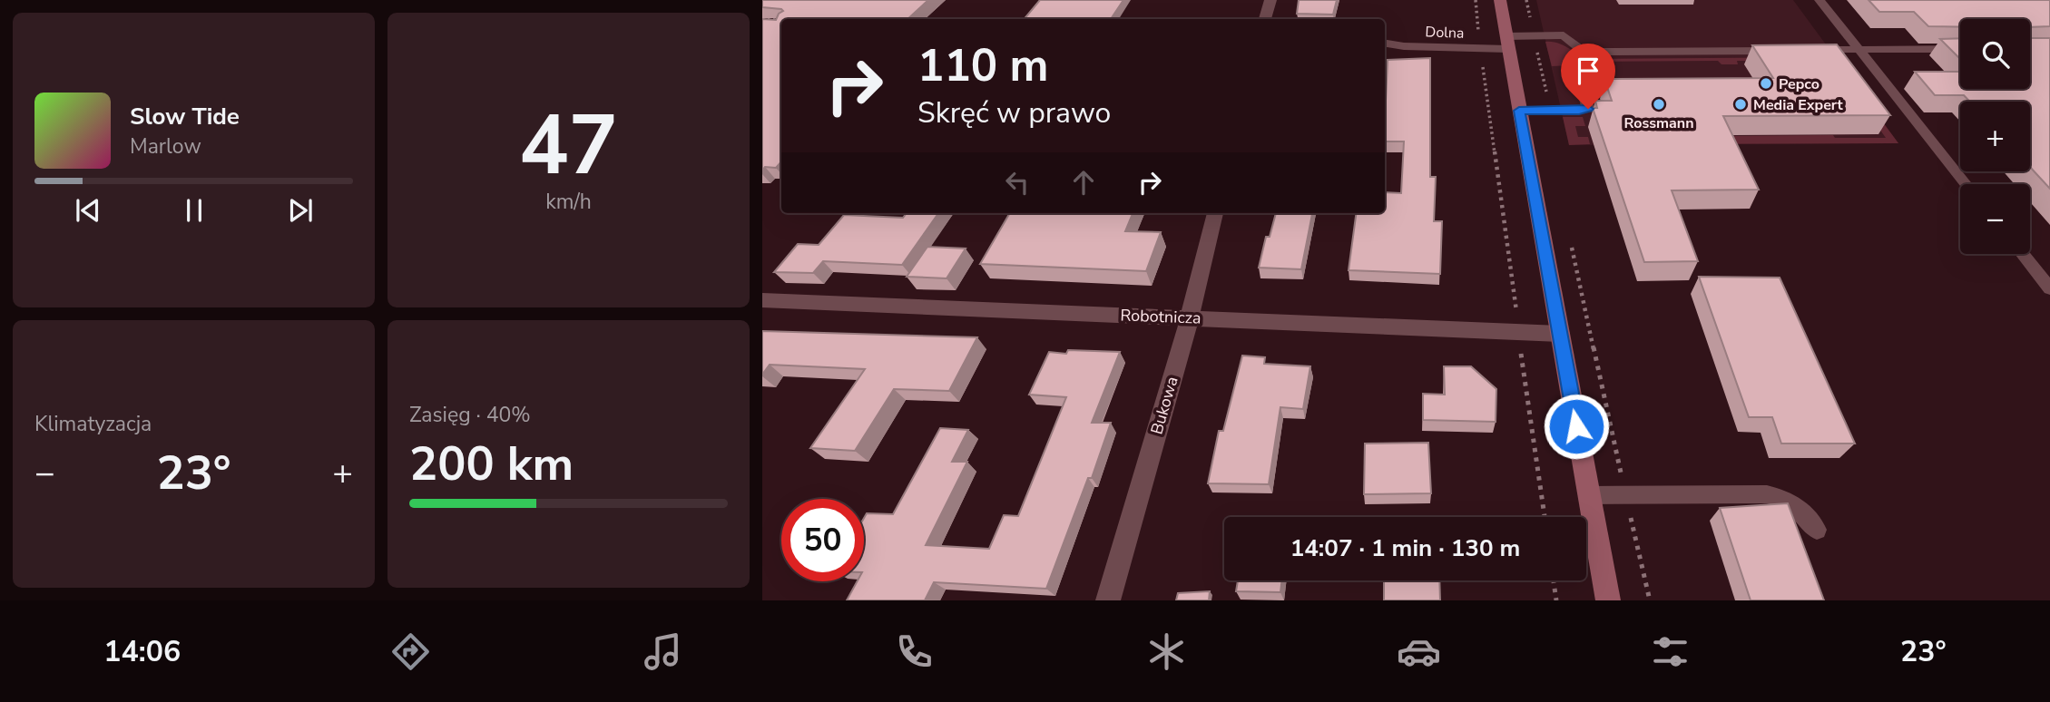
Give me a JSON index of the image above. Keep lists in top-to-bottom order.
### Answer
{
  "streets": {
    "street": ["Dolna", "Robotnicza", "Bukowa"]
  },
  "crossings": [
    ["Robotnicza", "Bukowa"]
  ],
  "places": ["Pepco", "Rossmann", "Media Expert"],
  "page": {
    "tile": [
      ["47", "km/h"],
      "Klimatyzacja",
      ["Zasięg · 40%", "200 km"]
    ],
    "map_buttons": ["+", "−"],
    "turn": ["110 m", "Skręć w prawo"],
    "song": ["Slow Tide", "Marlow"],
    "heat": ["−", "23°", "+"],
    "limit": "50",
    "trip": "14:07 · 1 min · 130 m",
    "tabs": ["14:06", "23°"]
  }
}
